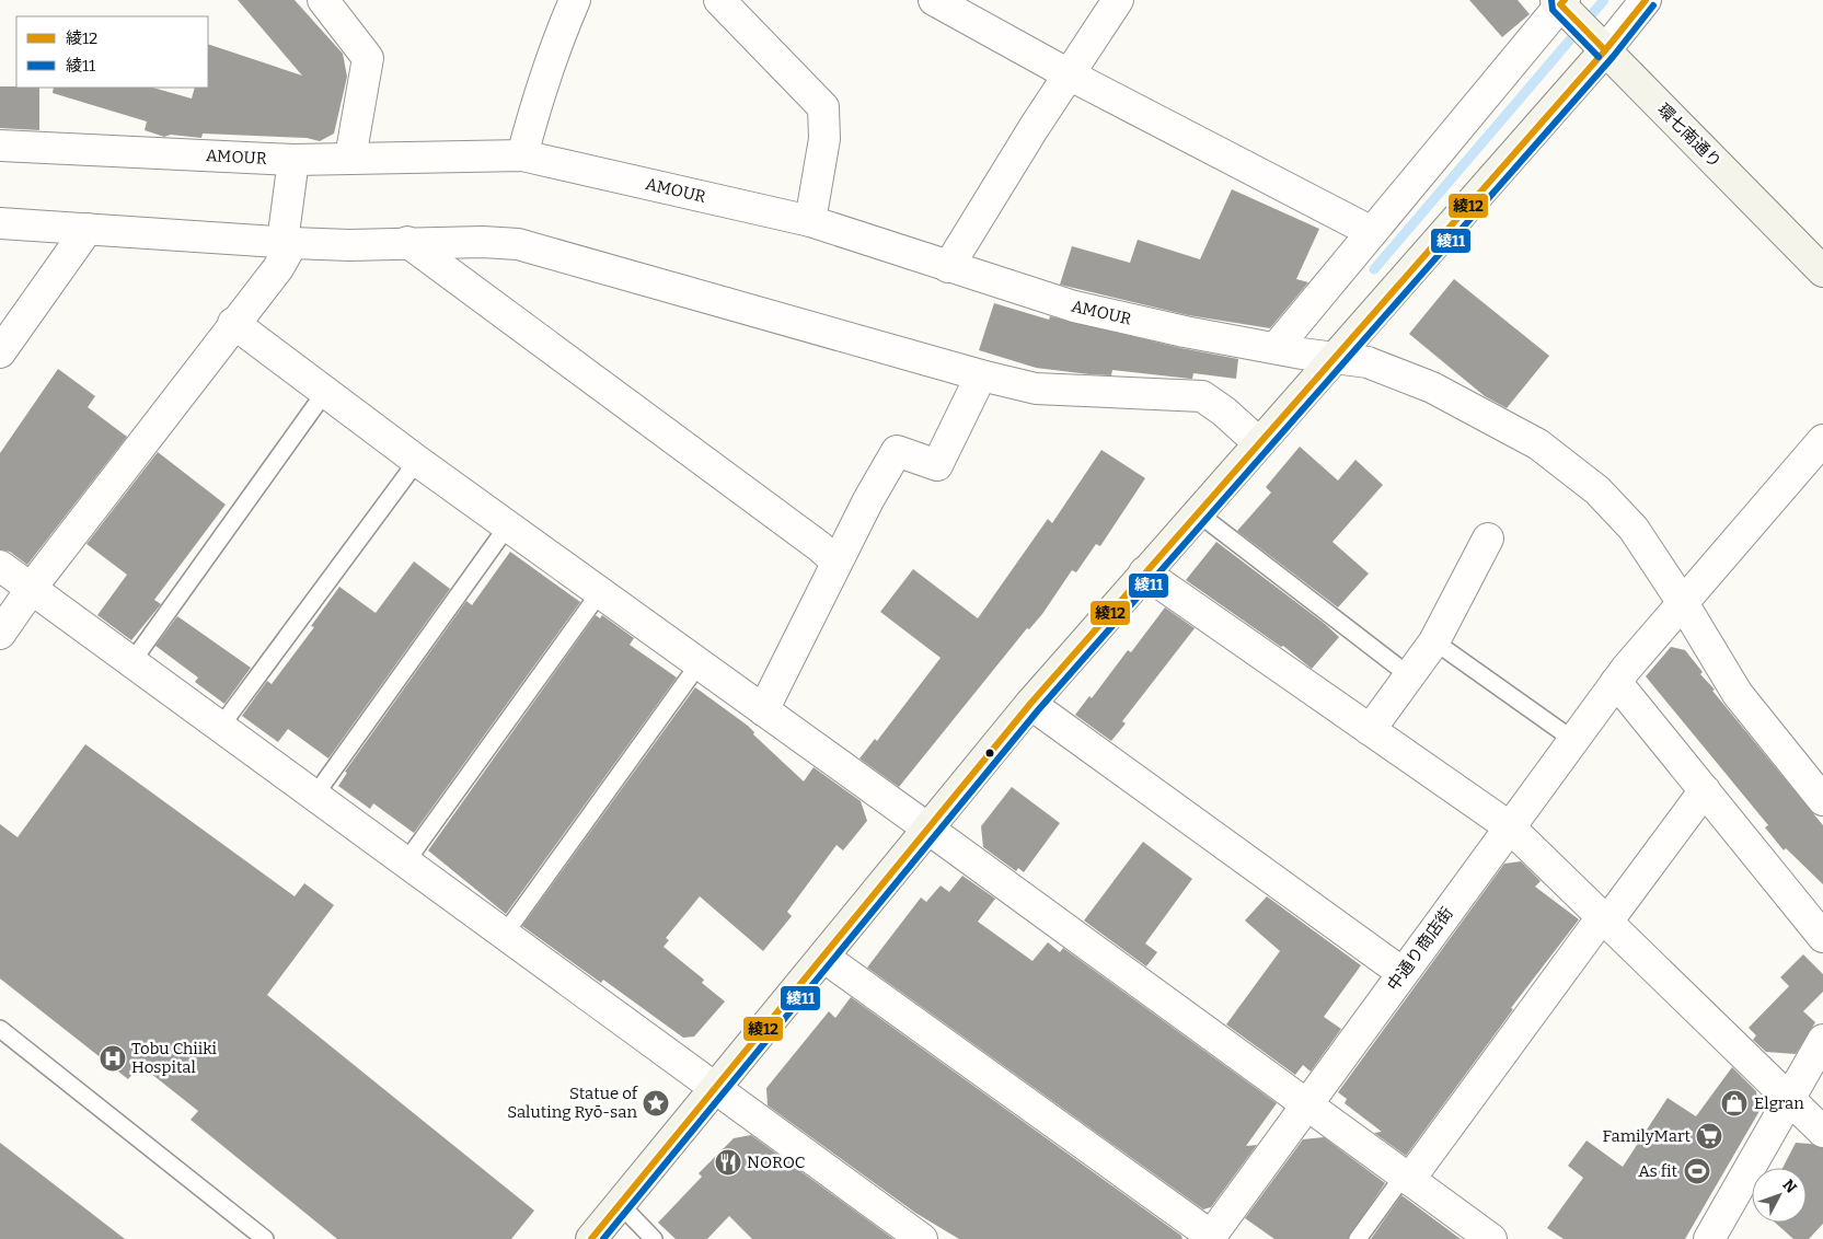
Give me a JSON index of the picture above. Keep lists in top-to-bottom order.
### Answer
{
  "streets": {
    "street": ["環七南通り", "AMOUR", "中通り商店街"]
  },
  "crossings": [
    ["AMOUR", "中通り商店街"]
  ],
  "places": {
    "hospital": ["Tobu Chiiki Hospital"],
    "place": ["Statue of Saluting Ryō-san"],
    "shop": ["Elgran"],
    "supermarket": ["FamilyMart"],
    "restaurant": ["NOROC"],
    "sports": ["As fit"]
  },
  "lines": ["transit line 綾12", "transit line 綾11"],
  "legend": ["綾12", "綾11"],
  "north": "top right"
}
